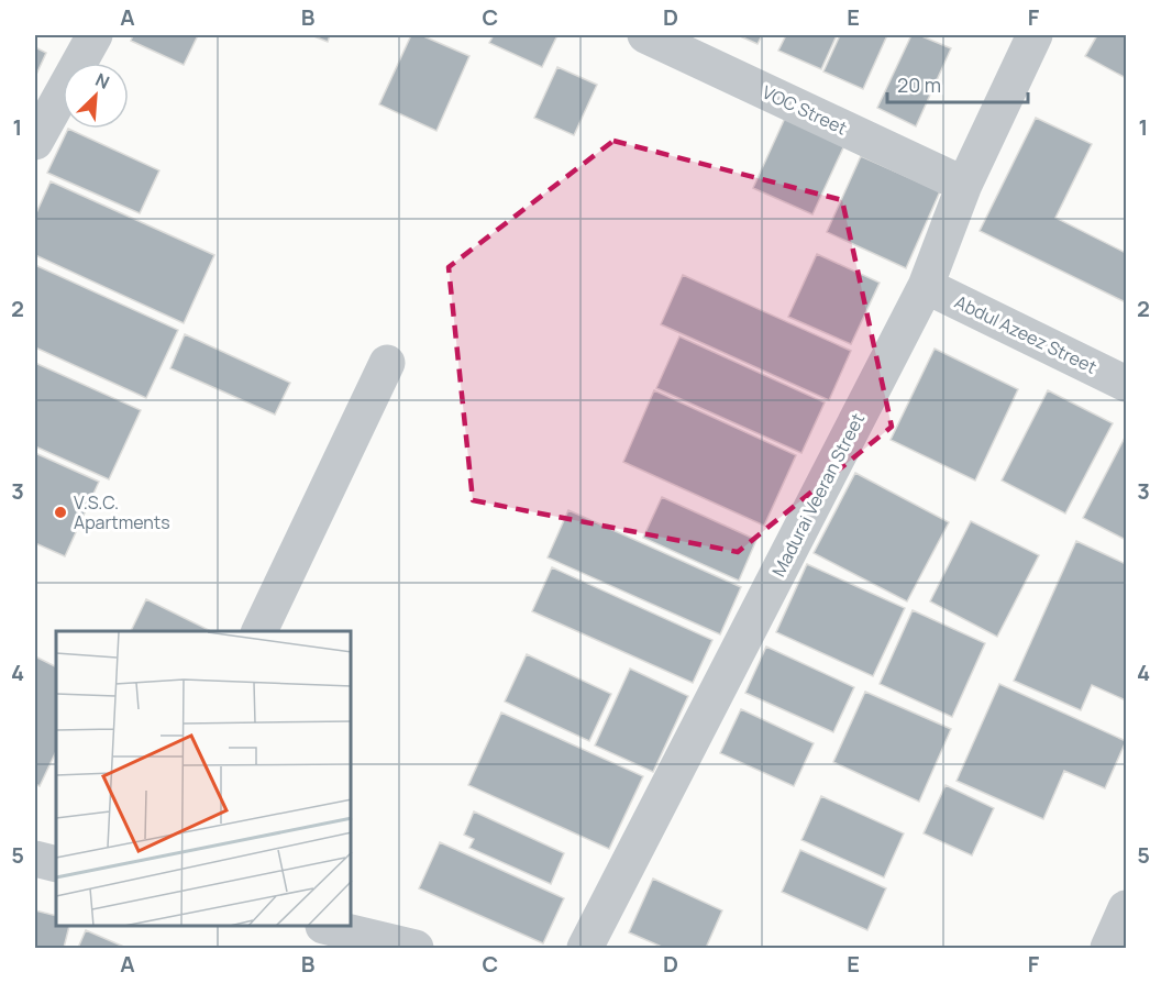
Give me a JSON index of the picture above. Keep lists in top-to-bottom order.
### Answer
{
  "streets": {
    "street": ["VOC Street", "Abdul Azeez Street", "Madurai Veeran Street"]
  },
  "crossings": [
    ["VOC Street", "Madurai Veeran Street"],
    ["Abdul Azeez Street", "Madurai Veeran Street"]
  ],
  "places": ["V.S.C. Apartments"],
  "scale_bar": "20 m",
  "north": "top right",
  "grid": {
    "columns": [
      "A",
      "B",
      "C",
      "D",
      "E",
      "F"
    ],
    "rows": [
      "1",
      "2",
      "3",
      "4",
      "5"
    ]
  }
}
